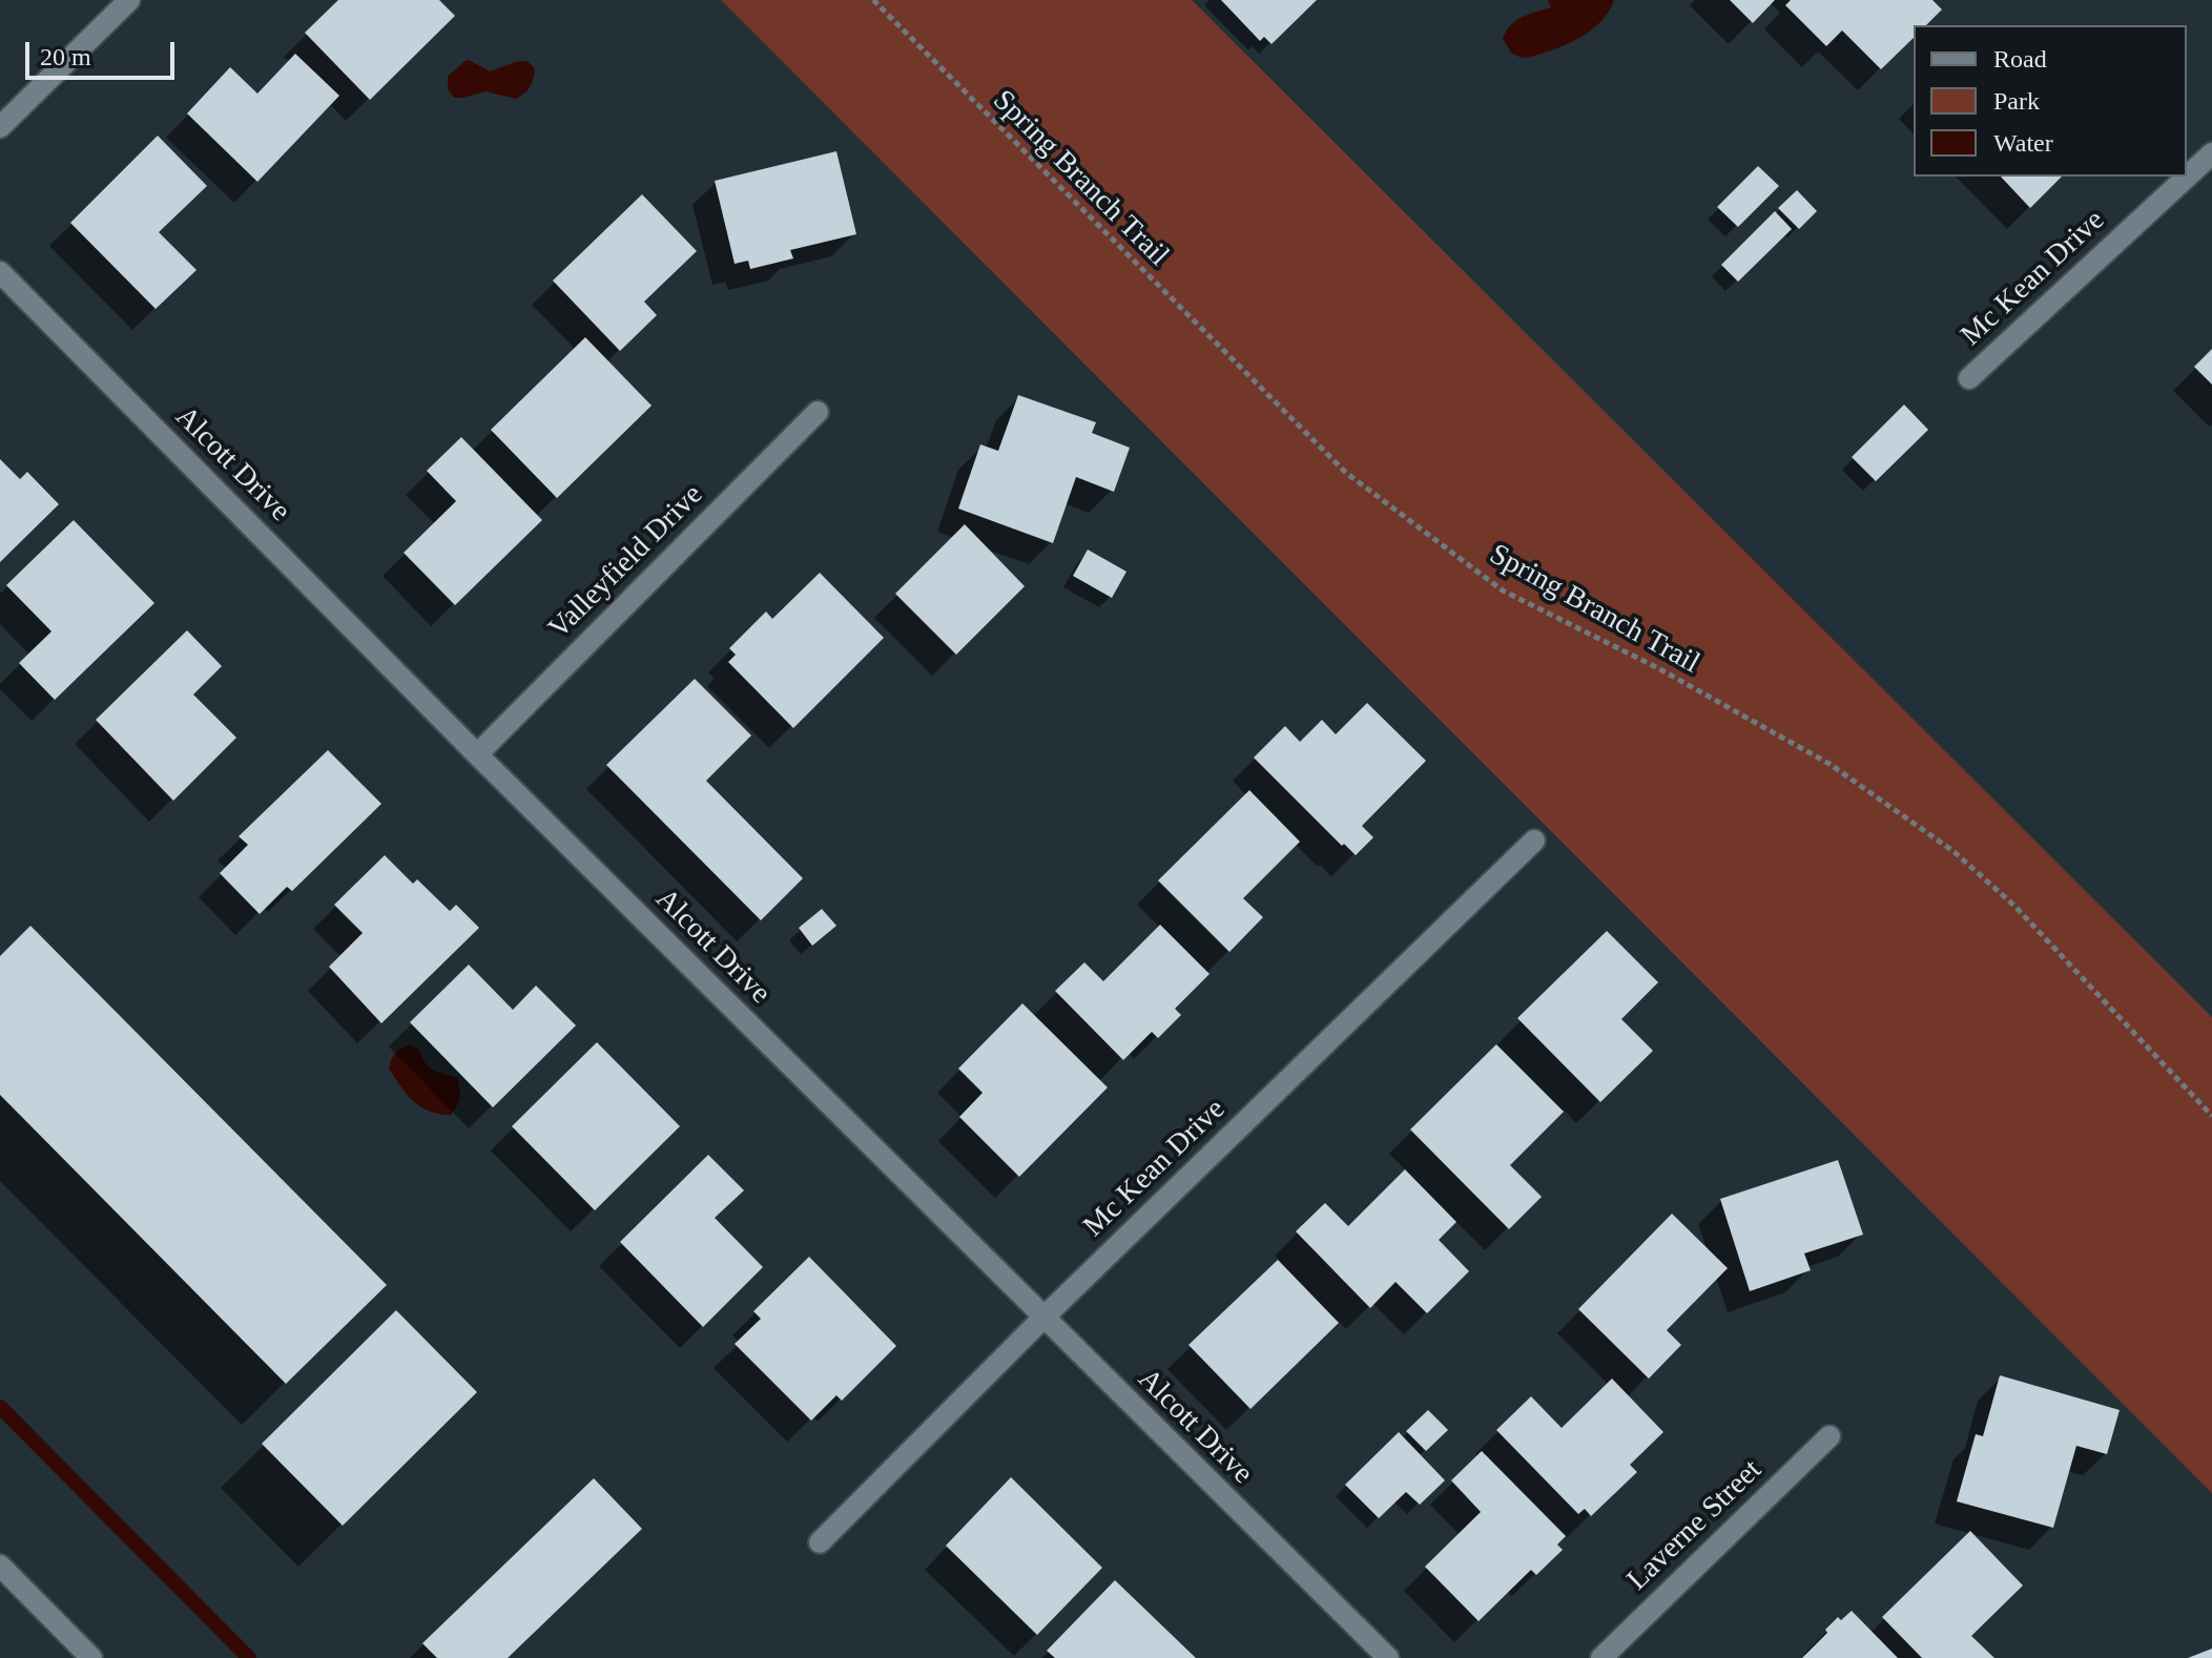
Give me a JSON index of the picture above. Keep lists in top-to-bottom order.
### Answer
{
  "streets": {
    "street": [
      "Mc Kean Drive",
      "Alcott Drive",
      "Valleyfield Drive",
      "Laverne Street"
    ],
    "path": ["Spring Branch Trail"]
  },
  "crossings": [
    ["Mc Kean Drive", "Alcott Drive"],
    ["Alcott Drive", "Valleyfield Drive"]
  ],
  "legend": ["Road", "Park", "Water"],
  "scale_bar": "20 m"
}
